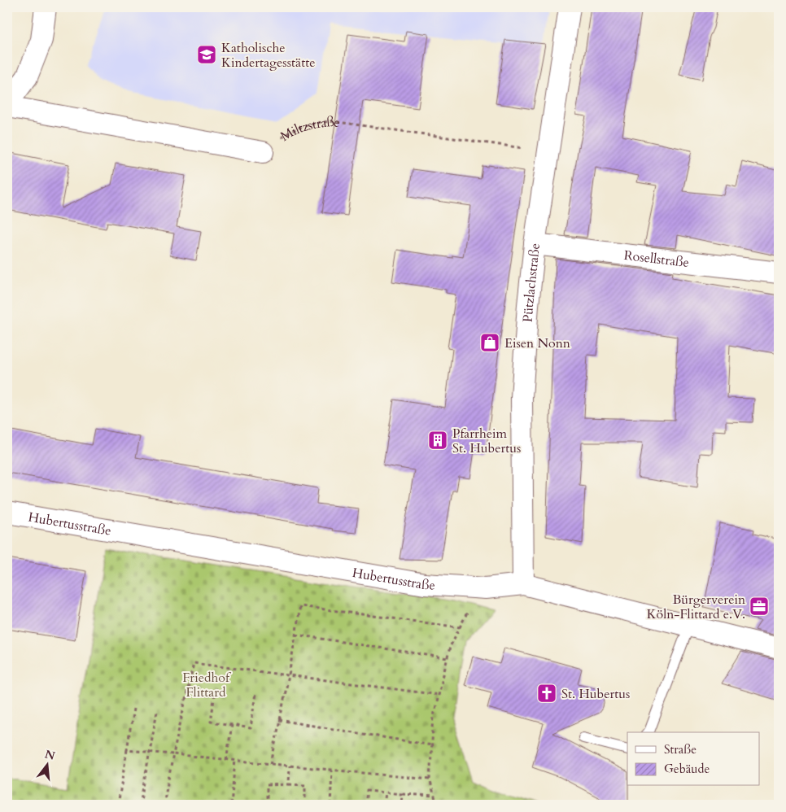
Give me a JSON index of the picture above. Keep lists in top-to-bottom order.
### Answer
{
  "streets": {
    "street": ["Rosellstraße", "Pützlachstraße", "Hubertusstraße"],
    "path": ["Miltzstraße"]
  },
  "crossings": [
    ["Miltzstraße", "Pützlachstraße"],
    ["Rosellstraße", "Pützlachstraße"],
    ["Pützlachstraße", "Hubertusstraße"]
  ],
  "parks": ["Friedhof Flittard"],
  "places": {
    "school or university": ["Katholische Kindertagesstätte"],
    "shop": ["Eisen Nonn"],
    "building": ["Pfarrheim St. Hubertus"],
    "office": ["Bürgerverein Köln-Flittard e.V."],
    "church": ["St. Hubertus"]
  },
  "legend": ["Straße", "Gebäude"],
  "north": "top"
}
